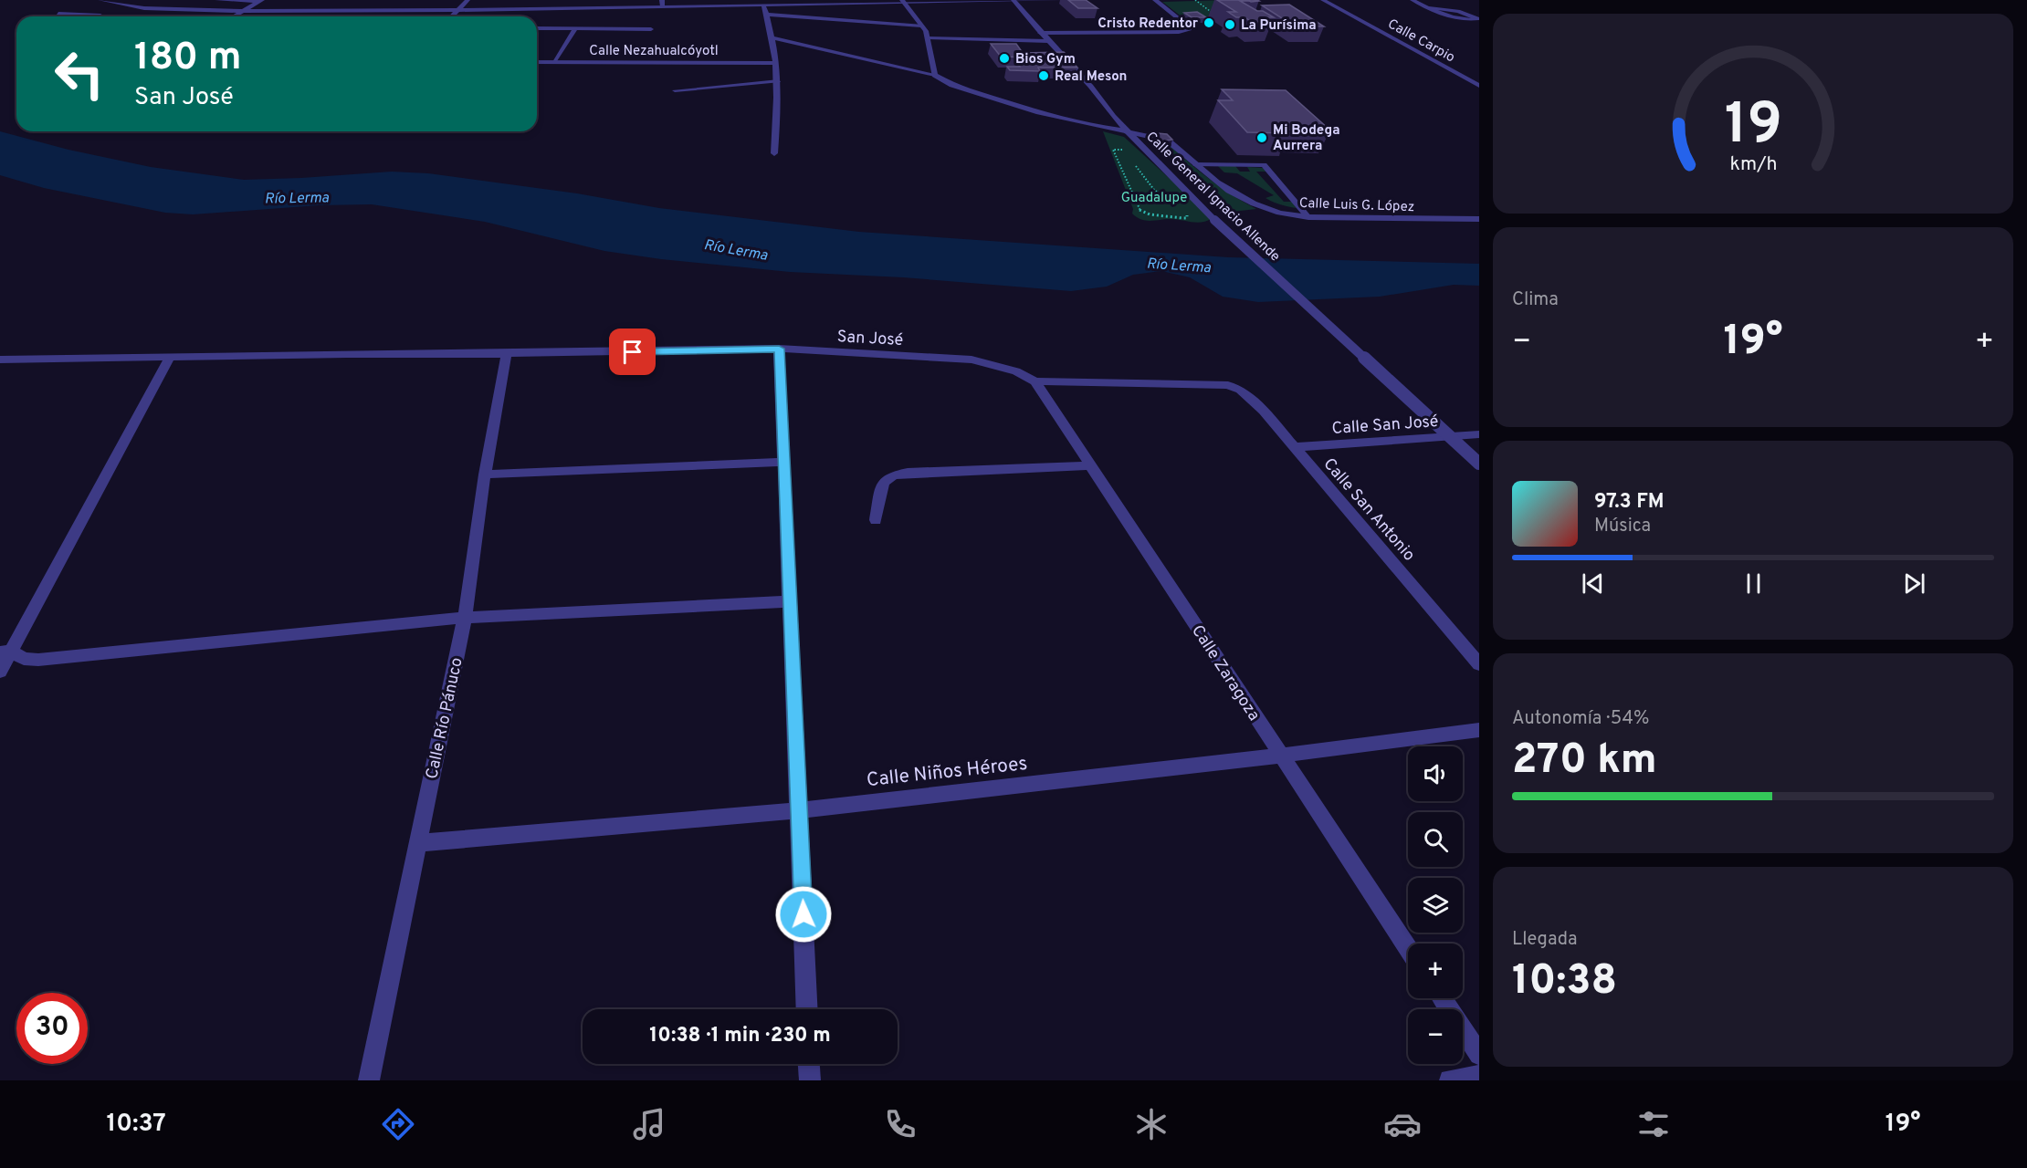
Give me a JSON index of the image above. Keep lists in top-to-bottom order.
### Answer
{
  "streets": {
    "street": [
      "Calle Carpio",
      "Calle Nezahualcóyotl",
      "Calle General Ignacio Allende",
      "Calle Luis G. López",
      "San José",
      "Calle San José",
      "Calle San Antonio",
      "Calle Zaragoza",
      "Calle Río Pánuco",
      "Calle Niños Héroes"
    ]
  },
  "crossings": [
    ["Calle General Ignacio Allende", "Calle Luis G. López"],
    ["San José", "Calle San Antonio"],
    ["San José", "Calle Zaragoza"],
    ["San José", "Calle Río Pánuco"],
    ["Calle San José", "Calle San Antonio"],
    ["Calle Zaragoza", "Calle Niños Héroes"],
    ["Calle Río Pánuco", "Calle Niños Héroes"]
  ],
  "water": ["Río Lerma"],
  "parks": ["Guadalupe"],
  "places": [
    "Cristo Redentor",
    "La Purísima",
    "Bios Gym",
    "Real Meson",
    "Mi Bodega Aurrera"
  ],
  "page": {
    "turn": ["180 m", "San José"],
    "tile": [
      "Clima",
      ["Autonomía · 54%", "270 km"],
      ["Llegada", "10:38"]
    ],
    "heat": ["−", "19°", "+"],
    "song": ["97.3 FM", "Música"],
    "map_buttons": ["+", "−"],
    "limit": "30",
    "trip": "10:38 · 1 min · 230 m",
    "tabs": ["10:37", "19°"],
    "gauge": ["19", "km/h"]
  }
}
